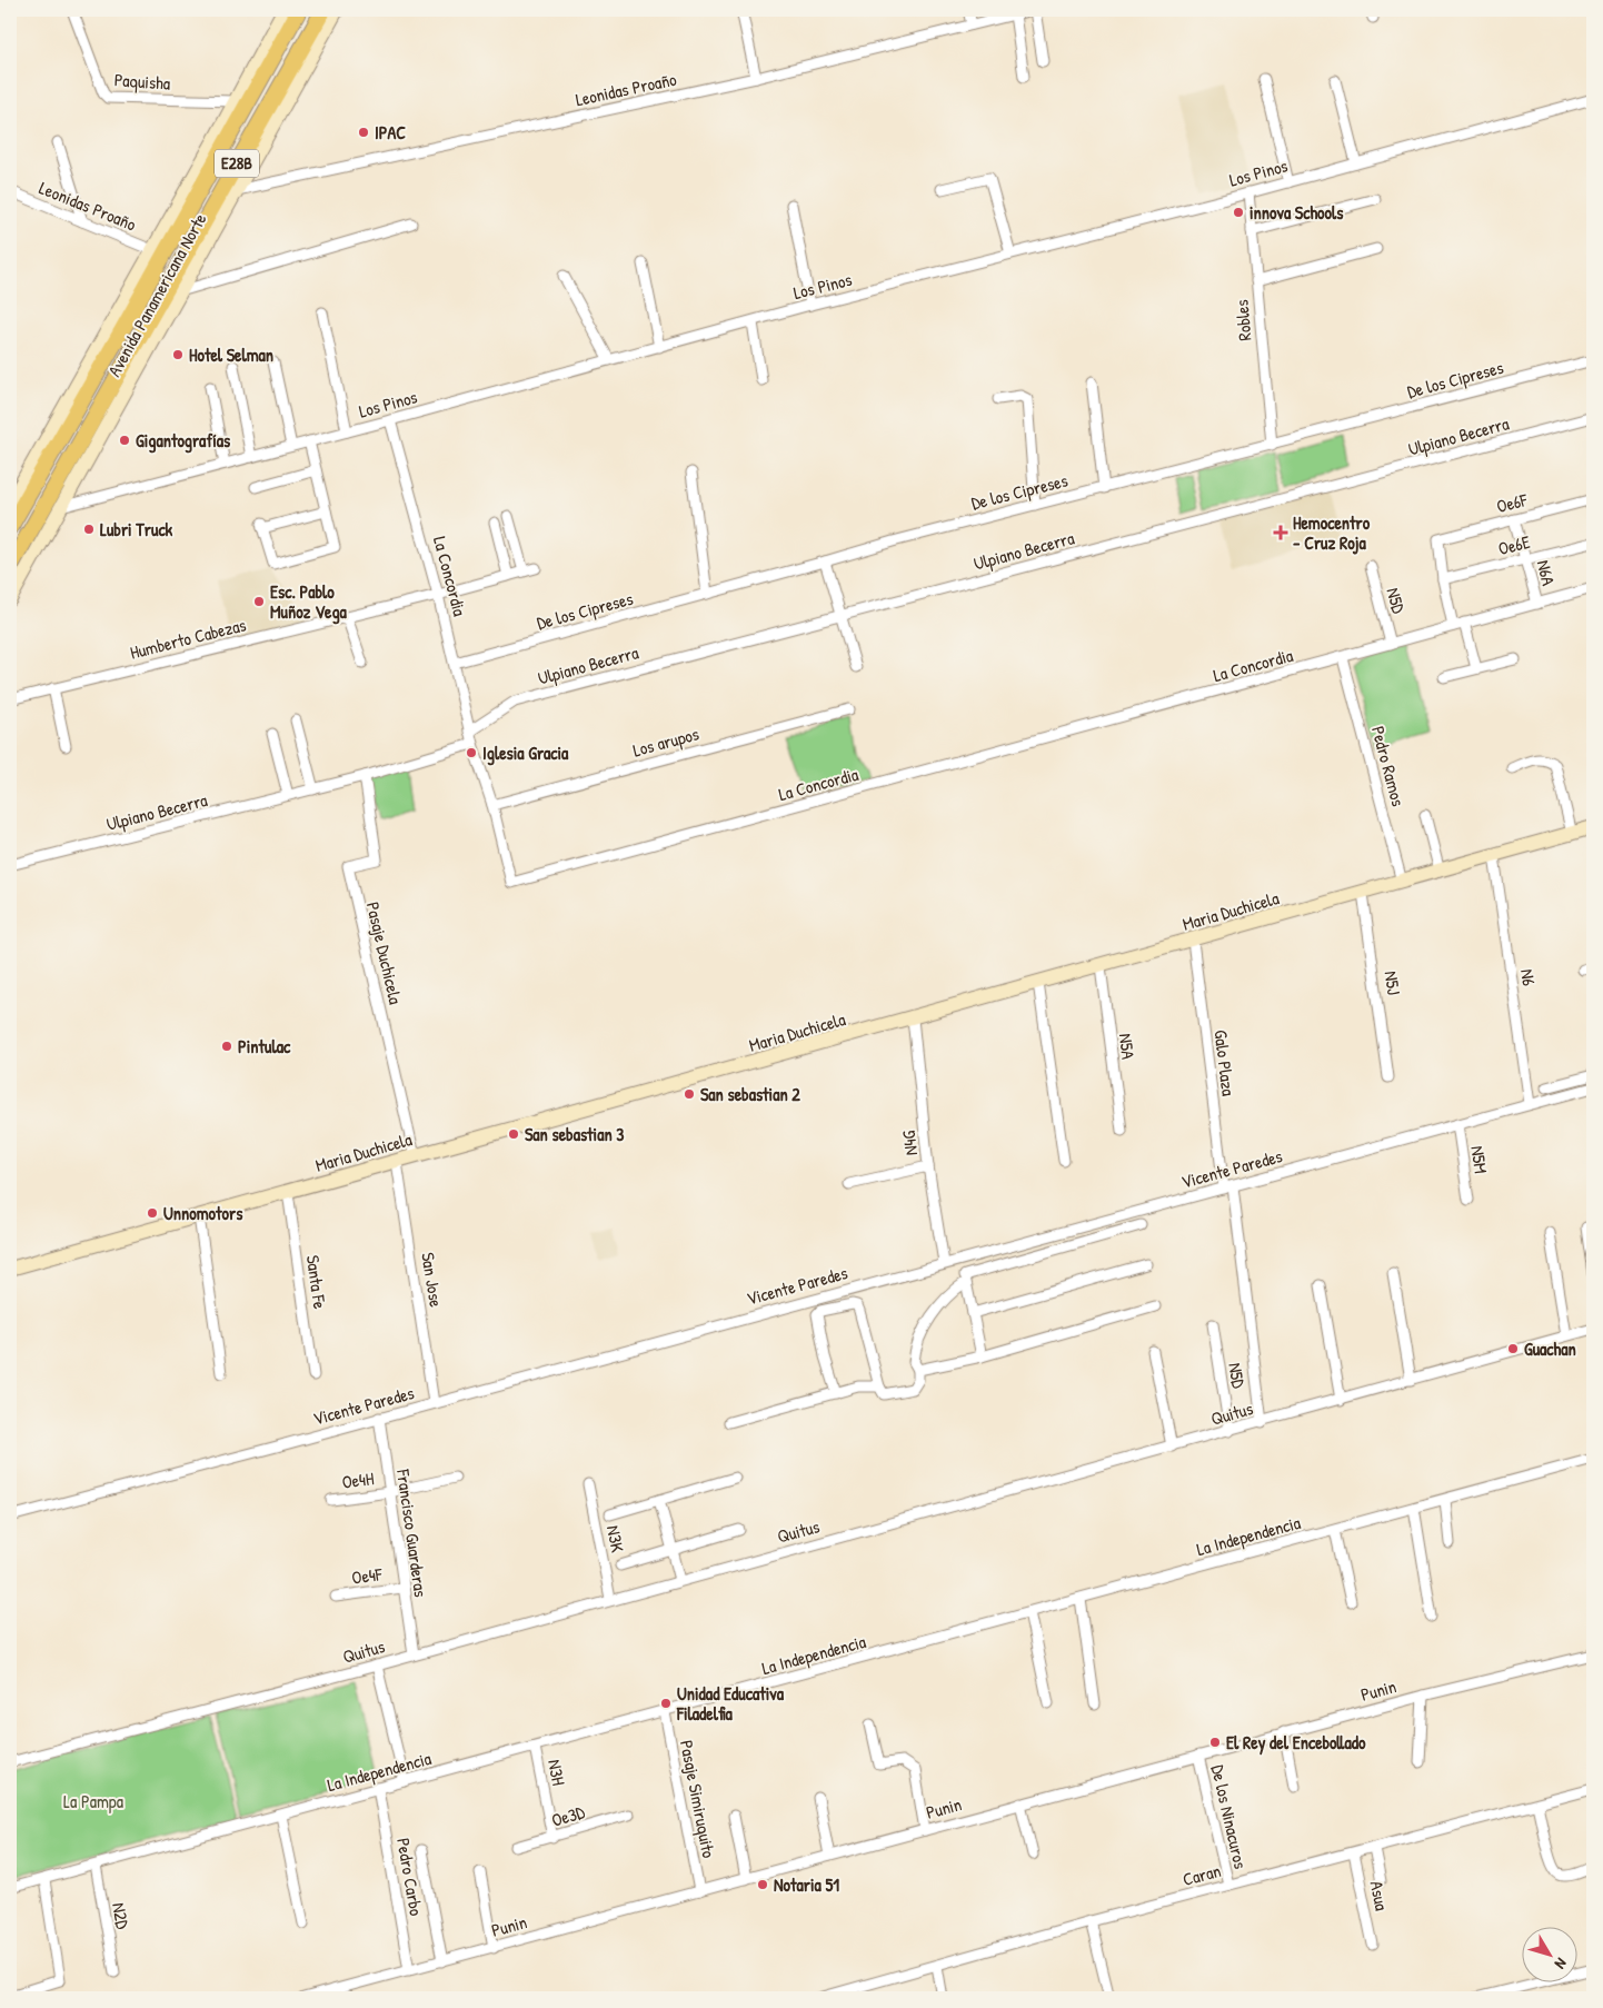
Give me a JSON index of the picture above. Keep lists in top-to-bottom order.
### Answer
{
  "streets": {
    "highway": ["E28B", "Avenida Panamericana Norte"],
    "main road": ["Maria Duchicela"],
    "street": [
      "Paquisha",
      "Leonidas Proaño",
      "Los Pinos",
      "Robles",
      "De los Cipreses",
      "Ulpiano Becerra",
      "Oe6F",
      "Oe6E",
      "N6A",
      "La Concordia",
      "N5D",
      "Humberto Cabezas",
      "Los arupos",
      "Pedro Ramos",
      "Pasaje Duchicela",
      "N6",
      "N5J",
      "N5A",
      "Galo Plaza",
      "N4G",
      "N5M",
      "Vicente Paredes",
      "San Jose",
      "Santa Fe",
      "Quitus",
      "Oe4H",
      "Francisco Guarderas",
      "La Independencia",
      "N3K",
      "Oe4F",
      "Punin",
      "N3H",
      "Pasaje Simiruquito",
      "Oe3D",
      "De los Ninacuros",
      "Caran",
      "Pedro Carbo",
      "Asua",
      "N2D"
    ]
  },
  "crossings": [
    ["Paquisha", "Avenida Panamericana Norte"],
    ["Leonidas Proaño", "Avenida Panamericana Norte"],
    ["Los Pinos", "Avenida Panamericana Norte"],
    ["Los Pinos", "Robles"],
    ["Los Pinos", "La Concordia"],
    ["Robles", "De los Cipreses"],
    ["De los Cipreses", "La Concordia"],
    ["Ulpiano Becerra", "La Concordia"],
    ["Ulpiano Becerra", "Pasaje Duchicela"],
    ["Oe6F", "Oe6E"],
    ["Oe6F", "N6A"],
    ["Oe6E", "N6A"],
    ["N6A", "La Concordia"],
    ["La Concordia", "N5D"],
    ["La Concordia", "Humberto Cabezas"],
    ["La Concordia", "Los arupos"],
    ["La Concordia", "Pedro Ramos"],
    ["N5D", "Quitus"],
    ["Pedro Ramos", "Maria Duchicela"],
    ["Maria Duchicela", "Pasaje Duchicela"],
    ["Maria Duchicela", "N6"],
    ["Maria Duchicela", "N5J"],
    ["Maria Duchicela", "N5A"],
    ["Maria Duchicela", "Galo Plaza"],
    ["Maria Duchicela", "N4G"],
    ["Maria Duchicela", "San Jose"],
    ["Maria Duchicela", "Santa Fe"],
    ["N6", "Vicente Paredes"],
    ["Galo Plaza", "Vicente Paredes"],
    ["Galo Plaza", "Quitus"],
    ["N4G", "Vicente Paredes"],
    ["N5M", "Vicente Paredes"],
    ["Vicente Paredes", "San Jose"],
    ["Vicente Paredes", "Francisco Guarderas"],
    ["Quitus", "Francisco Guarderas"],
    ["Quitus", "N3K"],
    ["Oe4H", "Francisco Guarderas"],
    ["Francisco Guarderas", "Oe4F"],
    ["La Independencia", "N3H"],
    ["La Independencia", "Pasaje Simiruquito"],
    ["La Independencia", "Pedro Carbo"],
    ["La Independencia", "N2D"],
    ["Punin", "Pasaje Simiruquito"],
    ["Punin", "De los Ninacuros"],
    ["Punin", "Pedro Carbo"],
    ["N3H", "Oe3D"],
    ["De los Ninacuros", "Caran"],
    ["Caran", "Asua"]
  ],
  "parks": ["La Pampa"],
  "places": {
    "other": [
      "IPAC",
      "innova Schools",
      "Hotel Selman",
      "Gigantografías",
      "Lubri Truck",
      "Esc. Pablo Muñoz Vega",
      "Iglesia Gracia",
      "Pintulac",
      "San sebastian 2",
      "San sebastian 3",
      "Unnomotors",
      "Guachan",
      "Unidad Educativa Filadelfia",
      "El Rey del Encebollado",
      "Notaria 51"
    ],
    "health": ["Hemocentro - Cruz Roja"]
  },
  "north": "bottom right"
}
